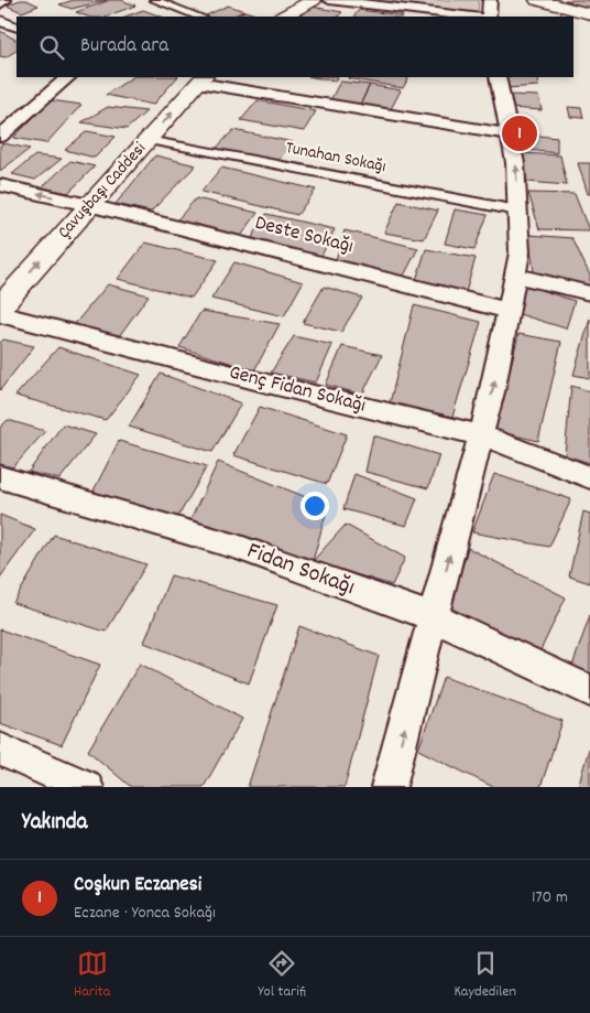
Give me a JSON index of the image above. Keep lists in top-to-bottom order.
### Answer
{
  "streets": {
    "main road": ["Çavuşbaşı Caddesi"],
    "street": [
      "Tunahan Sokağı",
      "Deste Sokağı",
      "Genç Fidan Sokağı",
      "Fidan Sokağı"
    ]
  },
  "crossings": [
    ["Tunahan Sokağı", "Çavuşbaşı Caddesi"],
    ["Çavuşbaşı Caddesi", "Deste Sokağı"]
  ],
  "one_way": ["Çavuşbaşı Caddesi"],
  "page": {
    "search": "Burada ara",
    "pins": "1",
    "heading": "Yakında",
    "list": [
      {
        "mark": "1",
        "name": "Coşkun Eczanesi",
        "note": "Eczane · Yonca Sokağı",
        "value": "170 m"
      }
    ],
    "nav": ["Harita", "Yol tarifi", "Kaydedilen"]
  }
}
